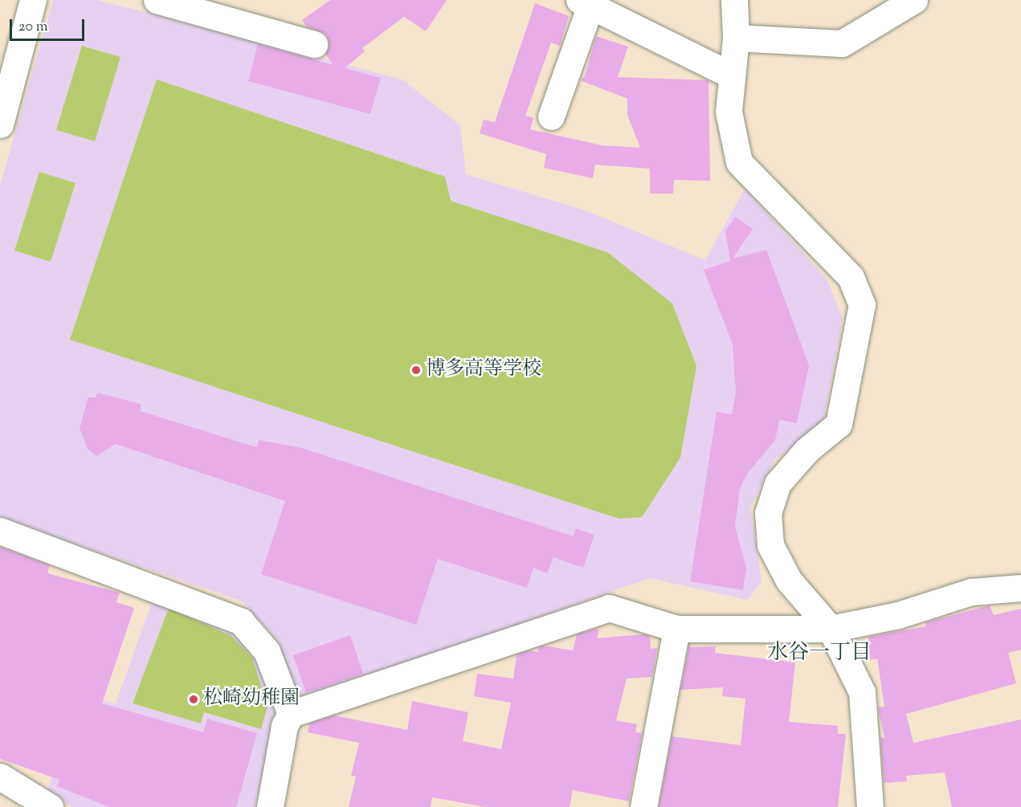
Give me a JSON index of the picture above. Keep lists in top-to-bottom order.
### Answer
{
  "districts": ["水谷一丁目"],
  "places": ["博多高等学校", "松崎幼稚園"],
  "scale_bar": "20 m"
}
